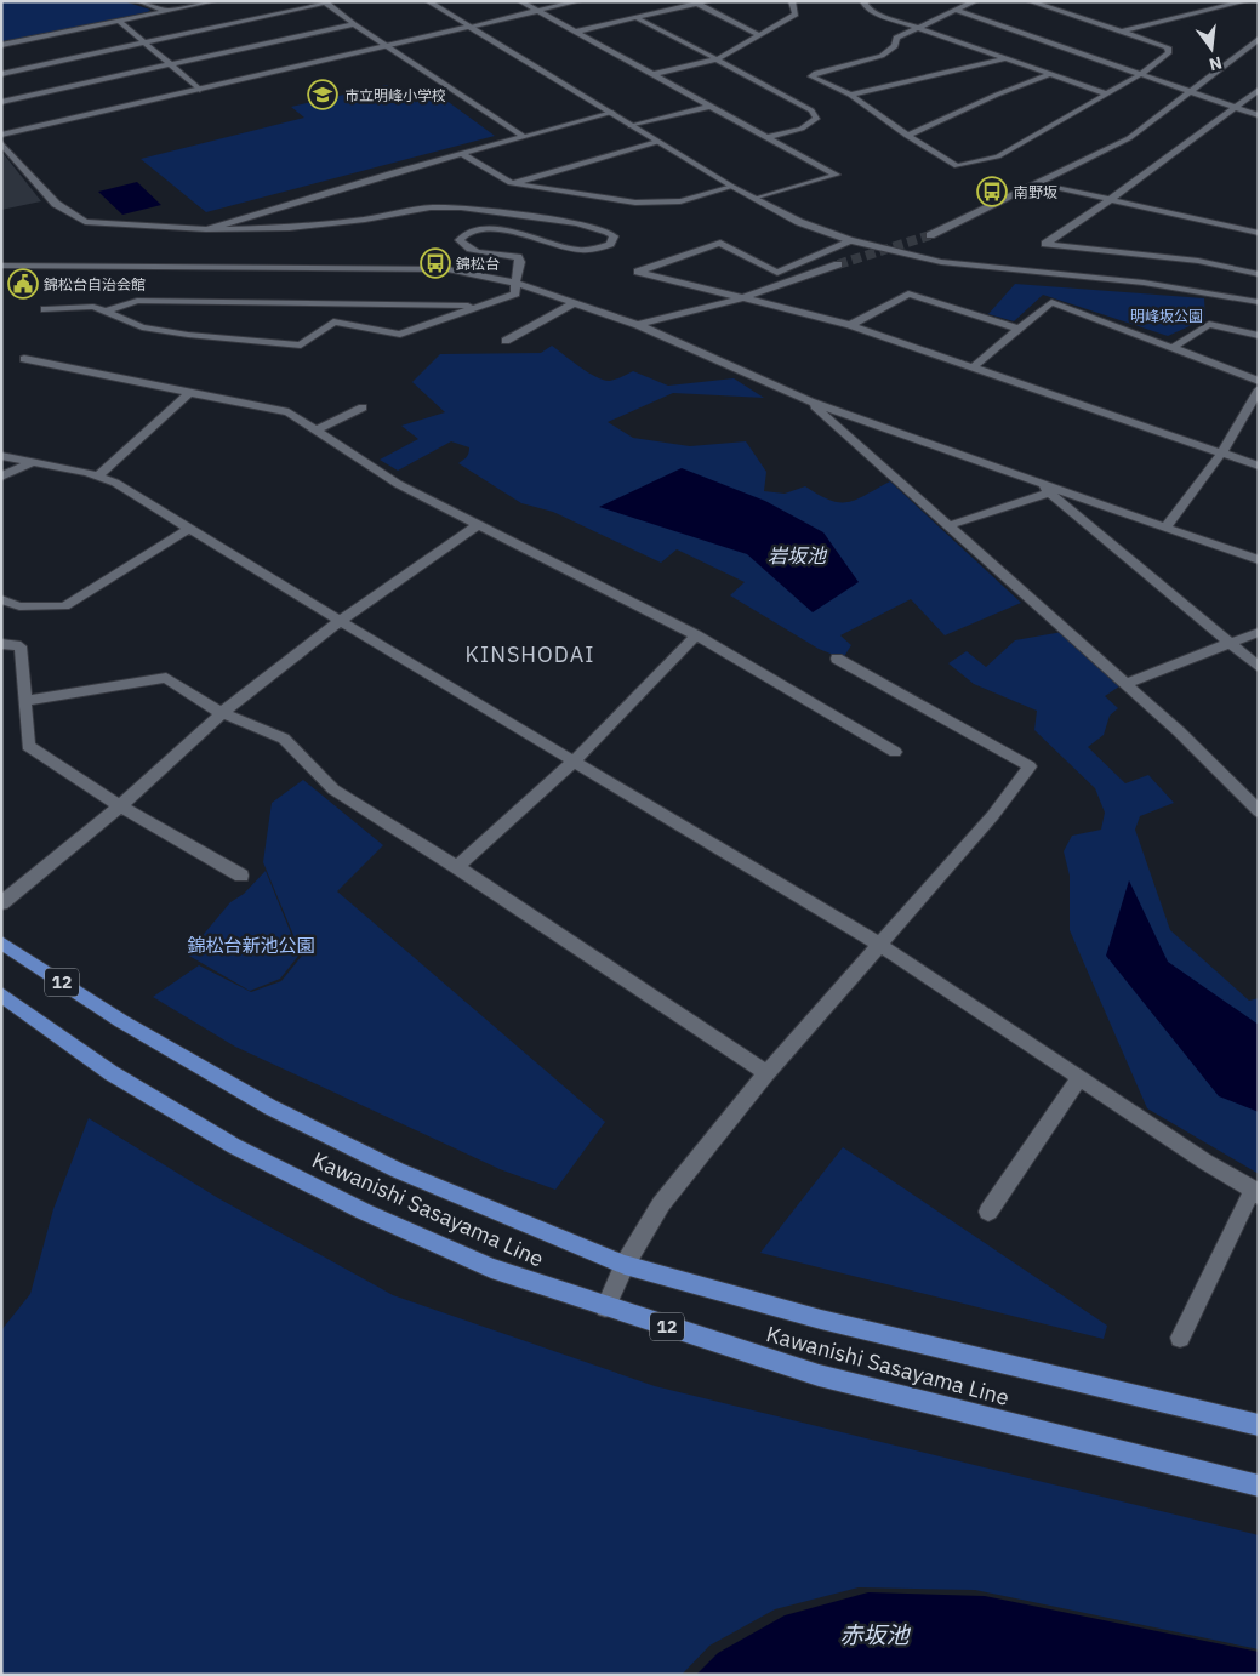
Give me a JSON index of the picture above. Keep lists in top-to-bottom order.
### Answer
{
  "streets": {
    "main road": ["12", "Kawanishi Sasayama Line"]
  },
  "districts": ["KINSHODAI"],
  "water": ["岩坂池", "赤坂池"],
  "parks": ["明峰坂公園", "錦松台新池公園"],
  "places": {
    "school or university": ["市立明峰小学校"],
    "bus stop": ["南野坂", "錦松台"],
    "public building": ["錦松台自治会館"]
  },
  "north": "bottom"
}
